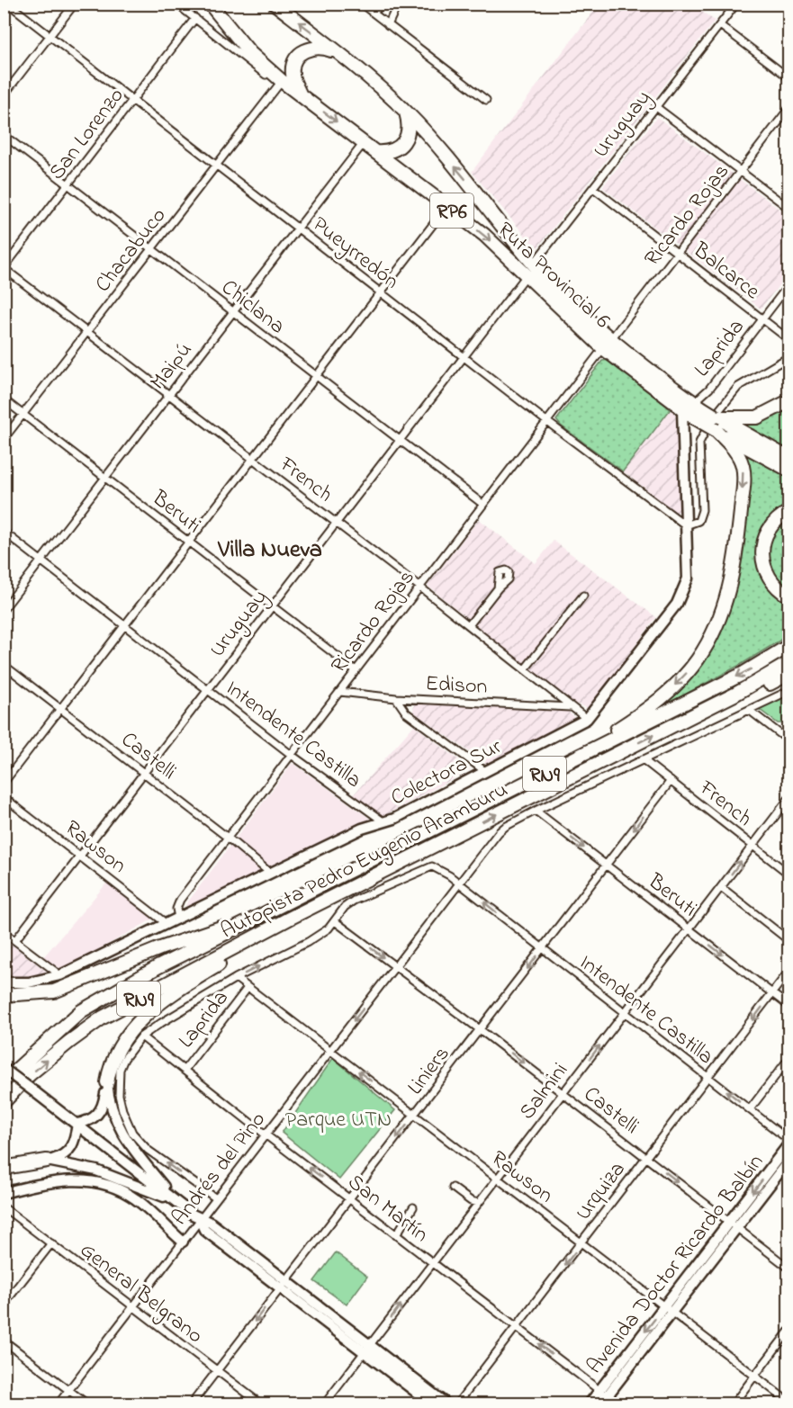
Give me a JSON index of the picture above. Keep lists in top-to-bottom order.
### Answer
{
  "streets": {
    "highway": [
      "RP6",
      "Ruta Provincial 6",
      "RN9",
      "Autopista Pedro Eugenio Aramburu"
    ],
    "main road": ["Colectora Sur", "Avenida Doctor Ricardo Balbín"],
    "street": [
      "Uruguay",
      "San Lorenzo",
      "Ricardo Rojas",
      "Chacabuco",
      "Pueyrredón",
      "Balcarce",
      "Chiclana",
      "Laprida",
      "Maipú",
      "French",
      "Beruti",
      "Edison",
      "Intendente Castilla",
      "Castelli",
      "Rawson",
      "Liniers",
      "Salmini",
      "Andrés del Pino",
      "Urquiza",
      "San Martín",
      "General Belgrano"
    ]
  },
  "crossings": [
    ["Uruguay", "Pueyrredón"],
    ["Uruguay", "Balcarce"],
    ["Uruguay", "Ruta Provincial 6"],
    ["Uruguay", "Chiclana"],
    ["Uruguay", "French"],
    ["Uruguay", "Beruti"],
    ["Uruguay", "Intendente Castilla"],
    ["Uruguay", "Castelli"],
    ["Uruguay", "Rawson"],
    ["San Lorenzo", "Pueyrredón"],
    ["San Lorenzo", "Chiclana"],
    ["San Lorenzo", "French"],
    ["Ricardo Rojas", "Pueyrredón"],
    ["Ricardo Rojas", "Balcarce"],
    ["Ricardo Rojas", "Ruta Provincial 6"],
    ["Ricardo Rojas", "Chiclana"],
    ["Ricardo Rojas", "French"],
    ["Ricardo Rojas", "Beruti"],
    ["Ricardo Rojas", "Edison"],
    ["Ricardo Rojas", "Intendente Castilla"],
    ["Ricardo Rojas", "Castelli"],
    ["Ricardo Rojas", "Colectora Sur"],
    ["Chacabuco", "Pueyrredón"],
    ["Chacabuco", "Ruta Provincial 6"],
    ["Chacabuco", "Chiclana"],
    ["Chacabuco", "French"],
    ["Chacabuco", "Beruti"],
    ["Pueyrredón", "Maipú"],
    ["Pueyrredón", "Colectora Sur"],
    ["Balcarce", "Laprida"],
    ["Ruta Provincial 6", "Laprida"],
    ["Ruta Provincial 6", "Maipú"],
    ["Ruta Provincial 6", "Colectora Sur"],
    ["Chiclana", "Maipú"],
    ["Laprida", "Rawson"],
    ["Laprida", "San Martín"],
    ["Maipú", "French"],
    ["Maipú", "Beruti"],
    ["Maipú", "Intendente Castilla"],
    ["French", "Edison"],
    ["French", "Colectora Sur"],
    ["French", "Liniers"],
    ["French", "Salmini"],
    ["Beruti", "Liniers"],
    ["Beruti", "Salmini"],
    ["Beruti", "Andrés del Pino"],
    ["Beruti", "Urquiza"],
    ["Intendente Castilla", "Castelli"],
    ["Intendente Castilla", "Colectora Sur"],
    ["Intendente Castilla", "Liniers"],
    ["Intendente Castilla", "Salmini"],
    ["Intendente Castilla", "Andrés del Pino"],
    ["Intendente Castilla", "Urquiza"],
    ["Castelli", "Colectora Sur"],
    ["Castelli", "Liniers"],
    ["Castelli", "Salmini"],
    ["Castelli", "Andrés del Pino"],
    ["Castelli", "Urquiza"],
    ["Castelli", "Avenida Doctor Ricardo Balbín"],
    ["Colectora Sur", "Rawson"],
    ["Rawson", "Liniers"],
    ["Rawson", "Salmini"],
    ["Rawson", "Andrés del Pino"],
    ["Rawson", "Urquiza"],
    ["Rawson", "Avenida Doctor Ricardo Balbín"],
    ["Liniers", "San Martín"],
    ["Liniers", "General Belgrano"],
    ["Salmini", "San Martín"],
    ["Andrés del Pino", "San Martín"],
    ["Andrés del Pino", "General Belgrano"],
    ["Urquiza", "San Martín"],
    ["San Martín", "Avenida Doctor Ricardo Balbín"]
  ],
  "one_way": ["Liniers", "Urquiza", "San Martín"],
  "districts": ["Villa Nueva"],
  "parks": ["Parque UTN"]
}
